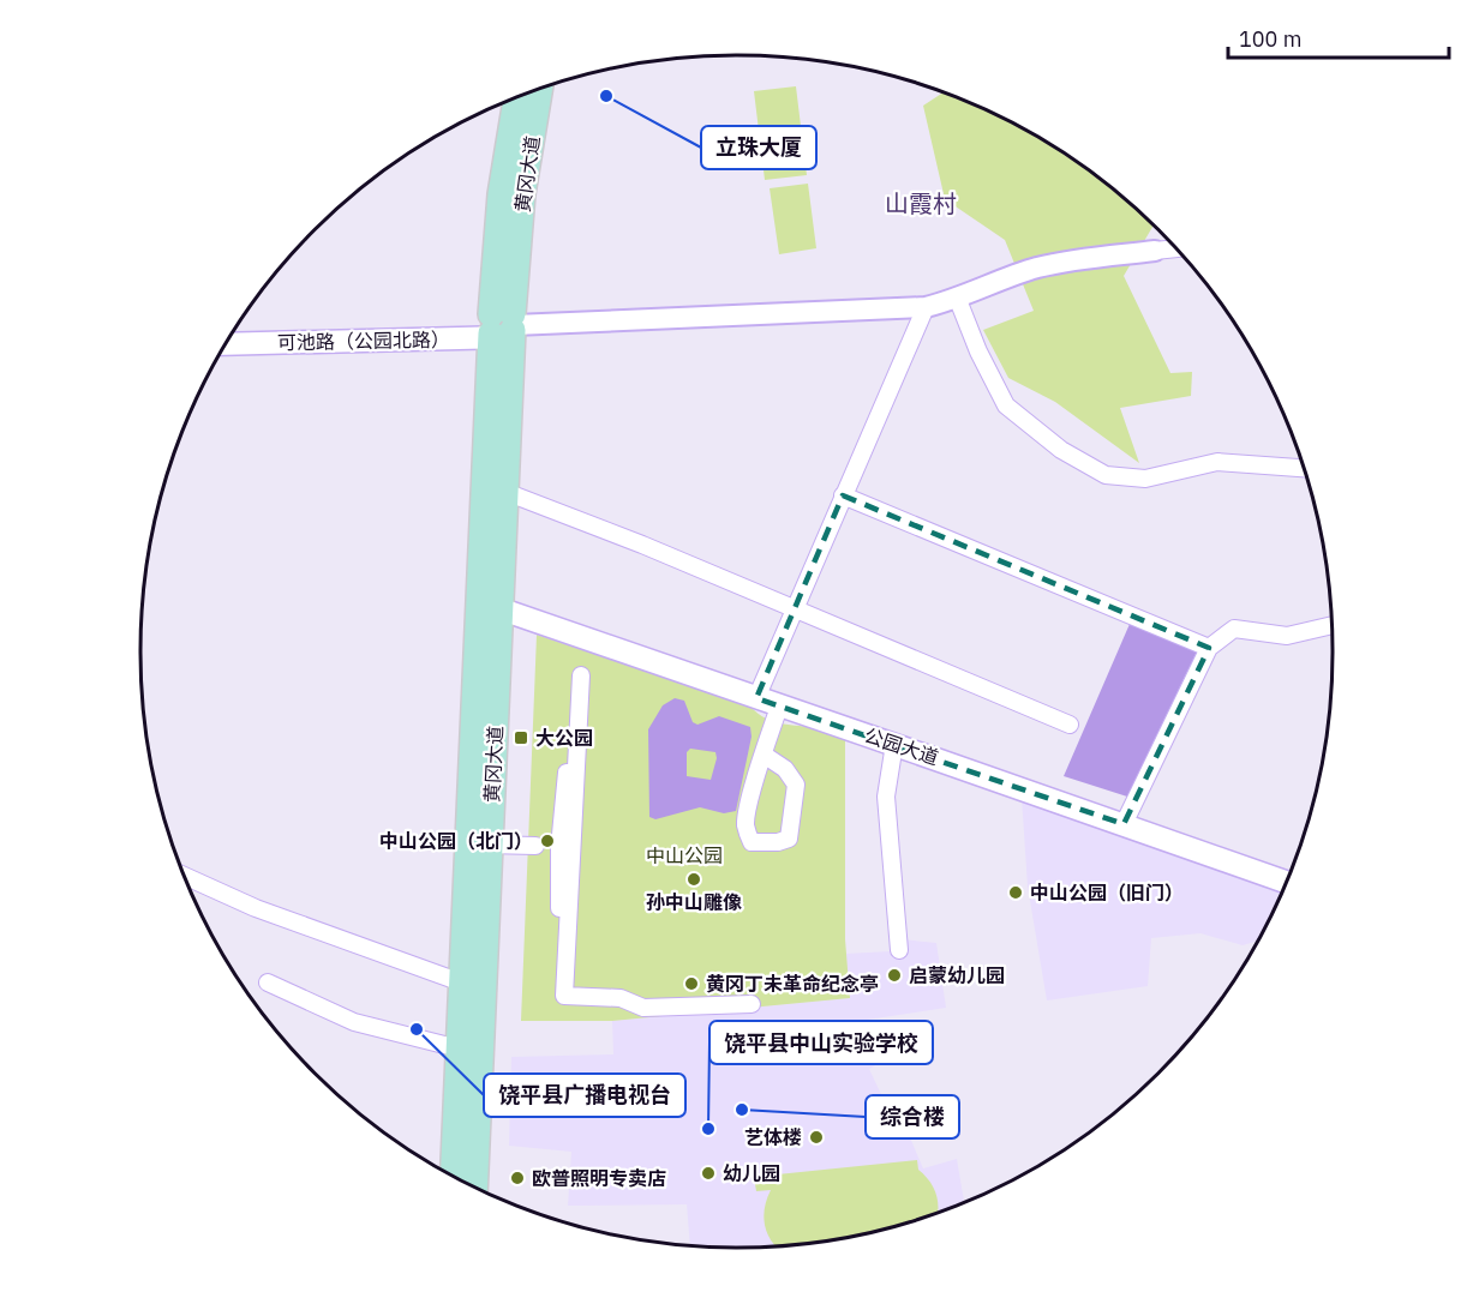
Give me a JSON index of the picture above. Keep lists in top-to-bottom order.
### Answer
{
  "streets": {
    "main road": ["黄冈大道", "可池路（公园北路）", "公园大道"]
  },
  "crossings": [
    ["黄冈大道", "可池路（公园北路）"]
  ],
  "districts": ["山霞村"],
  "parks": ["中山公园"],
  "places": {
    "other": [
      "立珠大厦",
      "中山公园（北门）",
      "孙中山雕像",
      "中山公园（旧门）",
      "启蒙幼儿园",
      "黄冈丁未革命纪念亭",
      "饶平县广播电视台",
      "综合楼",
      "饶平县中山实验学校",
      "艺体楼",
      "幼儿园",
      "欧普照明专卖店"
    ],
    "transit": ["大公园"]
  },
  "scale_bar": "100 m"
}
